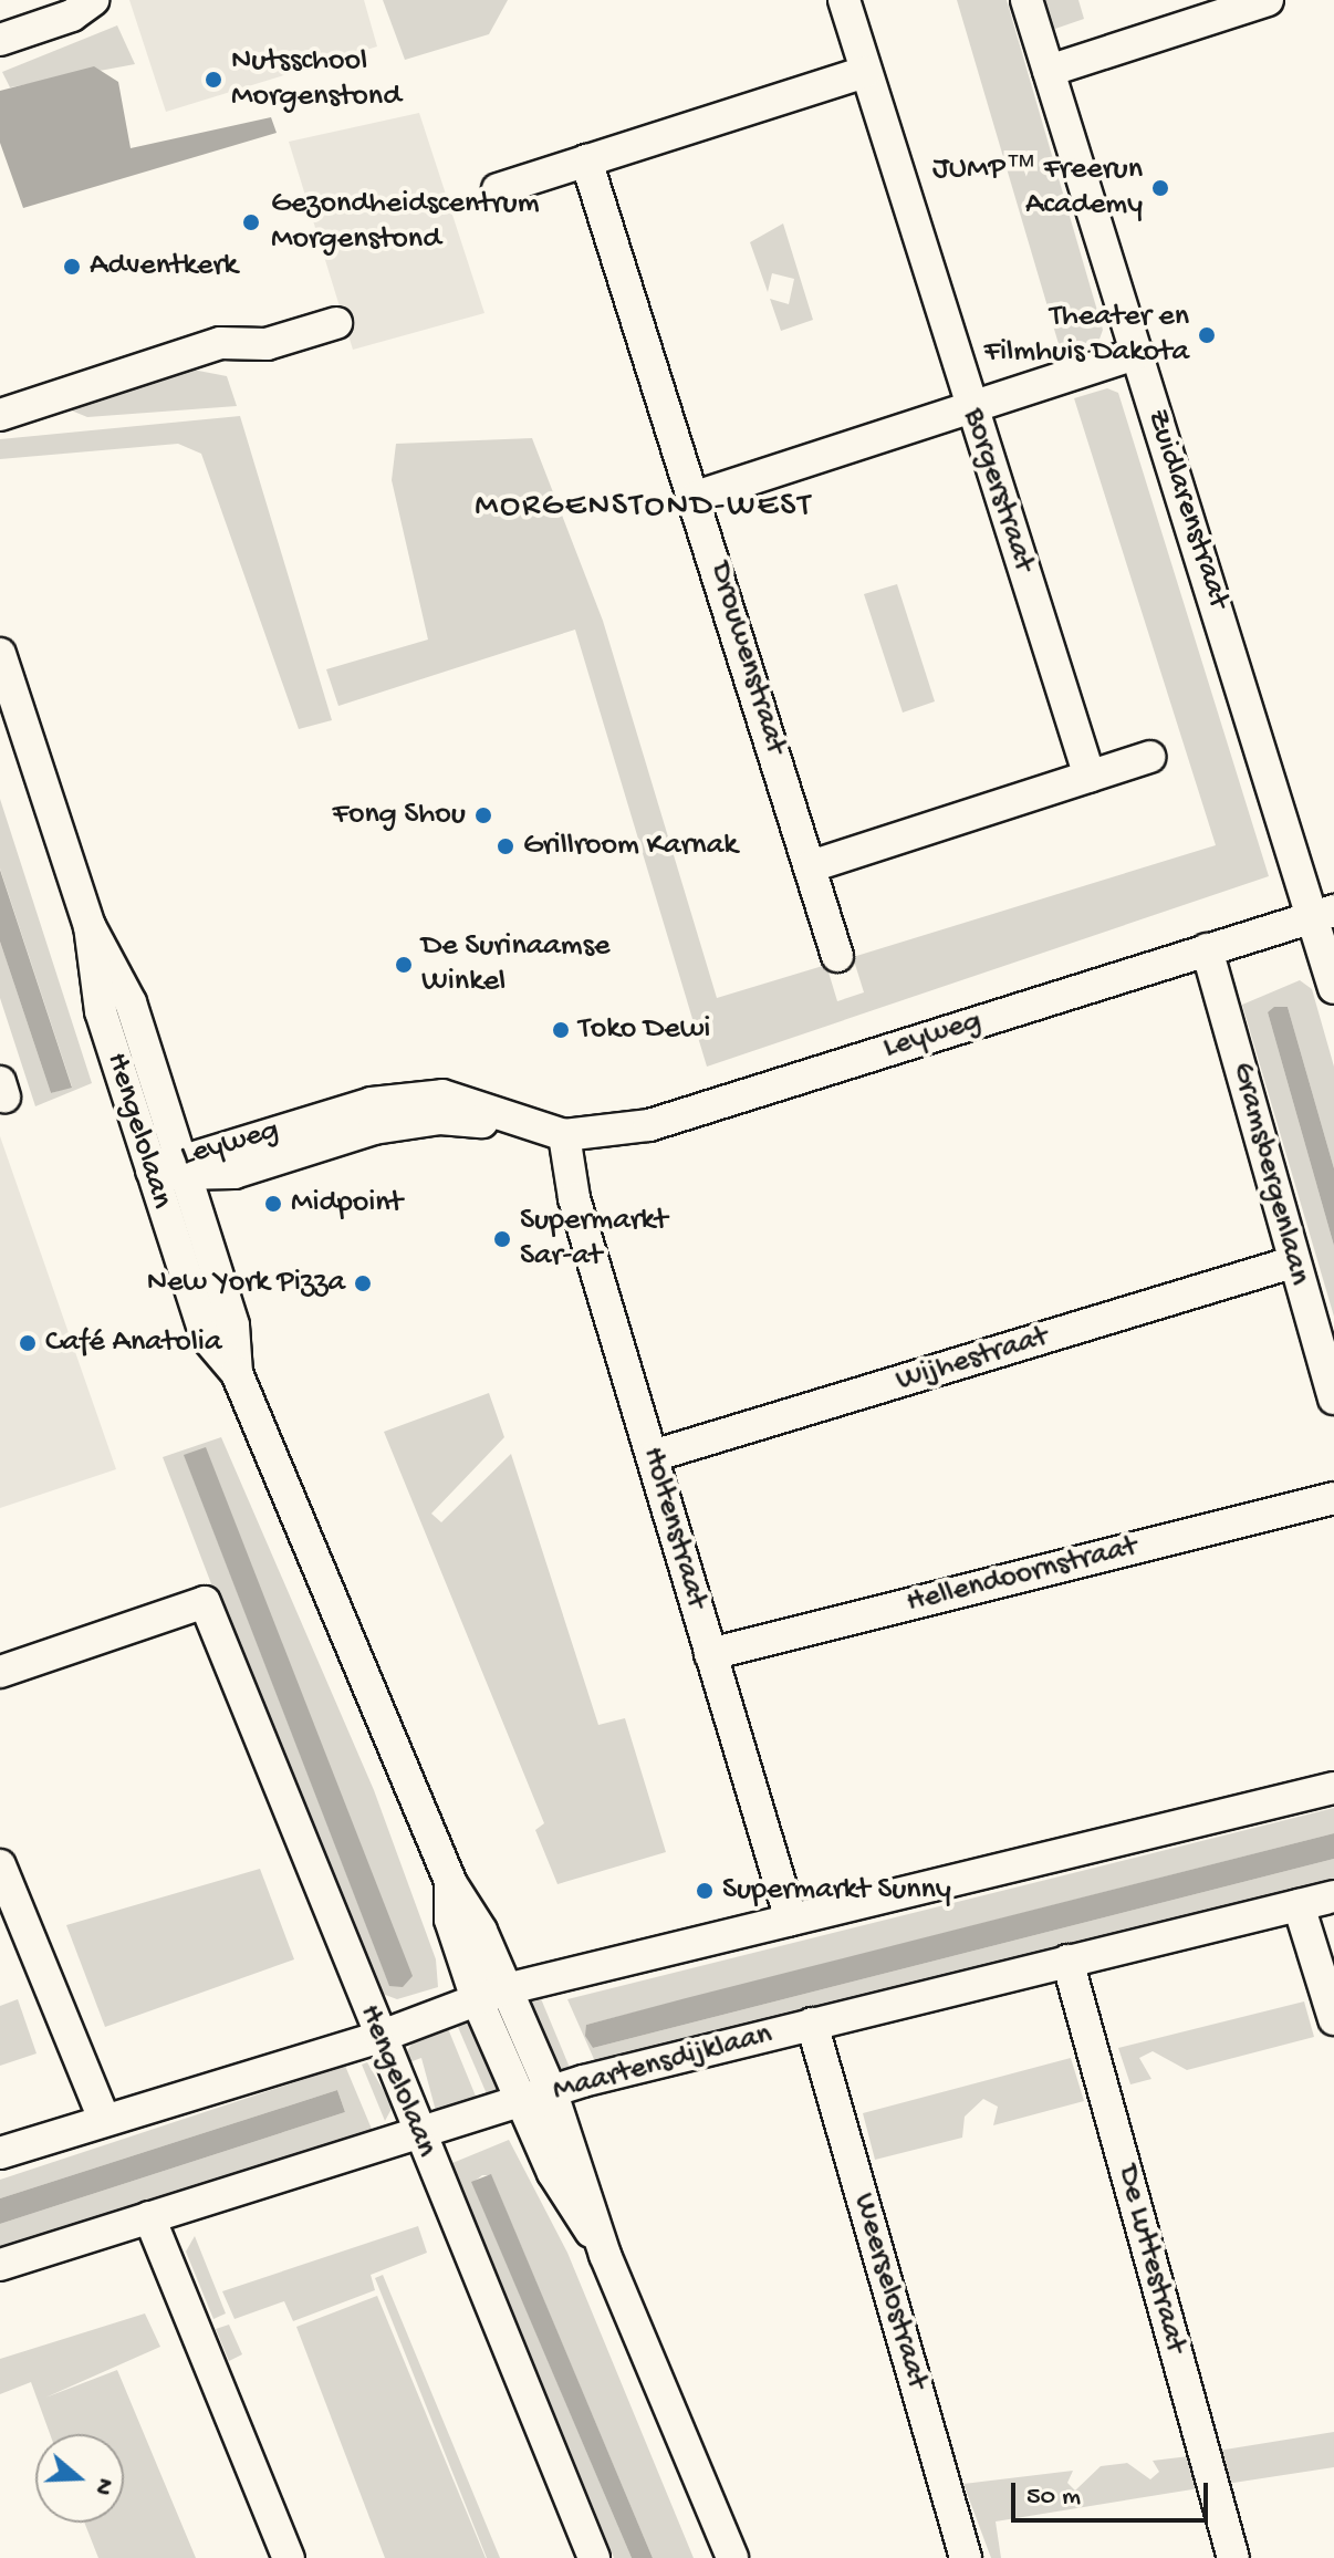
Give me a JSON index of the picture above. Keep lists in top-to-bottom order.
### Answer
{
  "streets": {
    "street": [
      "Borgerstraat",
      "Zuidlarenstraat",
      "Drouwenstraat",
      "Leyweg",
      "Hengelolaan",
      "Gramsbergenlaan",
      "Wijhestraat",
      "Holtenstraat",
      "Hellendoornstraat",
      "Maartensdijklaan",
      "De Luttestraat",
      "Weerselostraat"
    ]
  },
  "crossings": [
    ["Zuidlarenstraat", "Leyweg"],
    ["Leyweg", "Hengelolaan"],
    ["Leyweg", "Gramsbergenlaan"],
    ["Leyweg", "Holtenstraat"],
    ["Hengelolaan", "Maartensdijklaan"],
    ["Gramsbergenlaan", "Wijhestraat"],
    ["Wijhestraat", "Holtenstraat"],
    ["Holtenstraat", "Hellendoornstraat"],
    ["Maartensdijklaan", "De Luttestraat"],
    ["Maartensdijklaan", "Weerselostraat"]
  ],
  "districts": ["MORGENSTOND-WEST"],
  "places": [
    "Nutsschool Morgenstond",
    "JUMP™ Freerun Academy",
    "Gezondheidscentrum Morgenstond",
    "Adventkerk",
    "Theater en Filmhuis Dakota",
    "Fong Shou",
    "Grillroom Karnak",
    "De Surinaamse Winkel",
    "Toko Dewi",
    "Midpoint",
    "Supermarkt Sar-at",
    "New York Pizza",
    "Café Anatolia",
    "Supermarkt Sunny"
  ],
  "scale_bar": "50 m",
  "north": "right"
}
